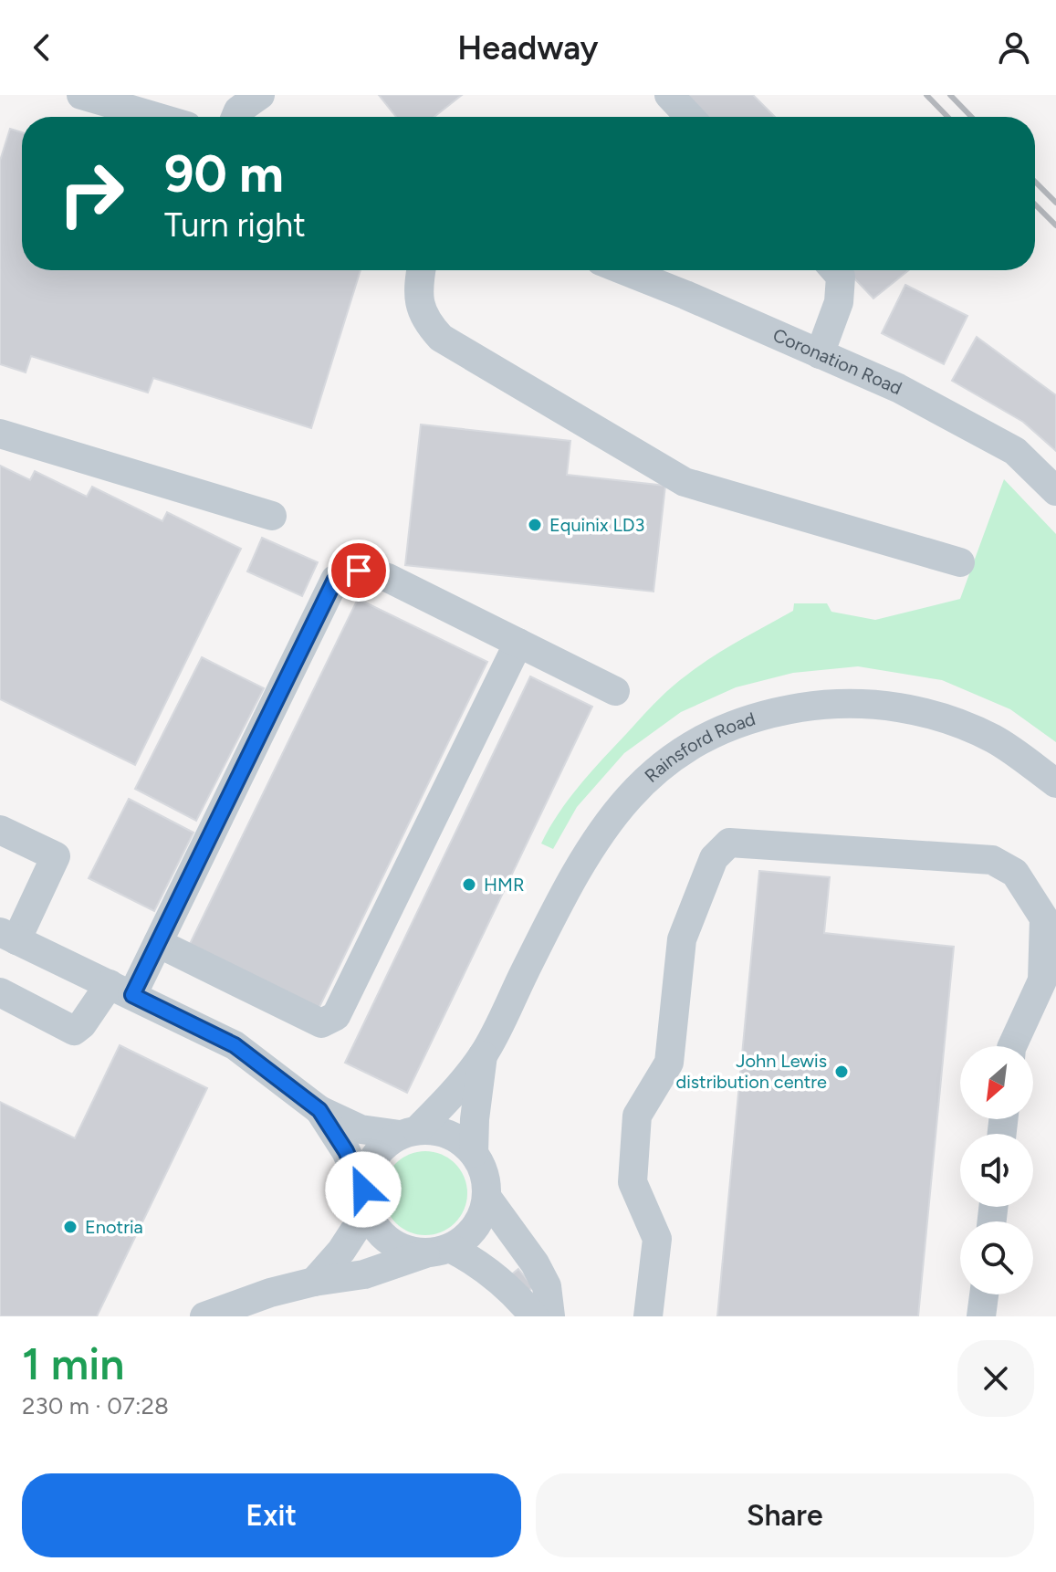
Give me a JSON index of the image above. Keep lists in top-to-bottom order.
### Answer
{
  "streets": {
    "street": ["Coronation Road", "Rainsford Road"]
  },
  "places": [
    "Equinix LD3",
    "HMR",
    "John Lewis distribution centre",
    "Enotria"
  ],
  "north": "bottom left",
  "page": {
    "header": "Headway",
    "turn": ["90 m", "Turn right"],
    "heading": ["1 min", "230 m · 07:28"],
    "buttons": ["Exit", "Share"]
  }
}
